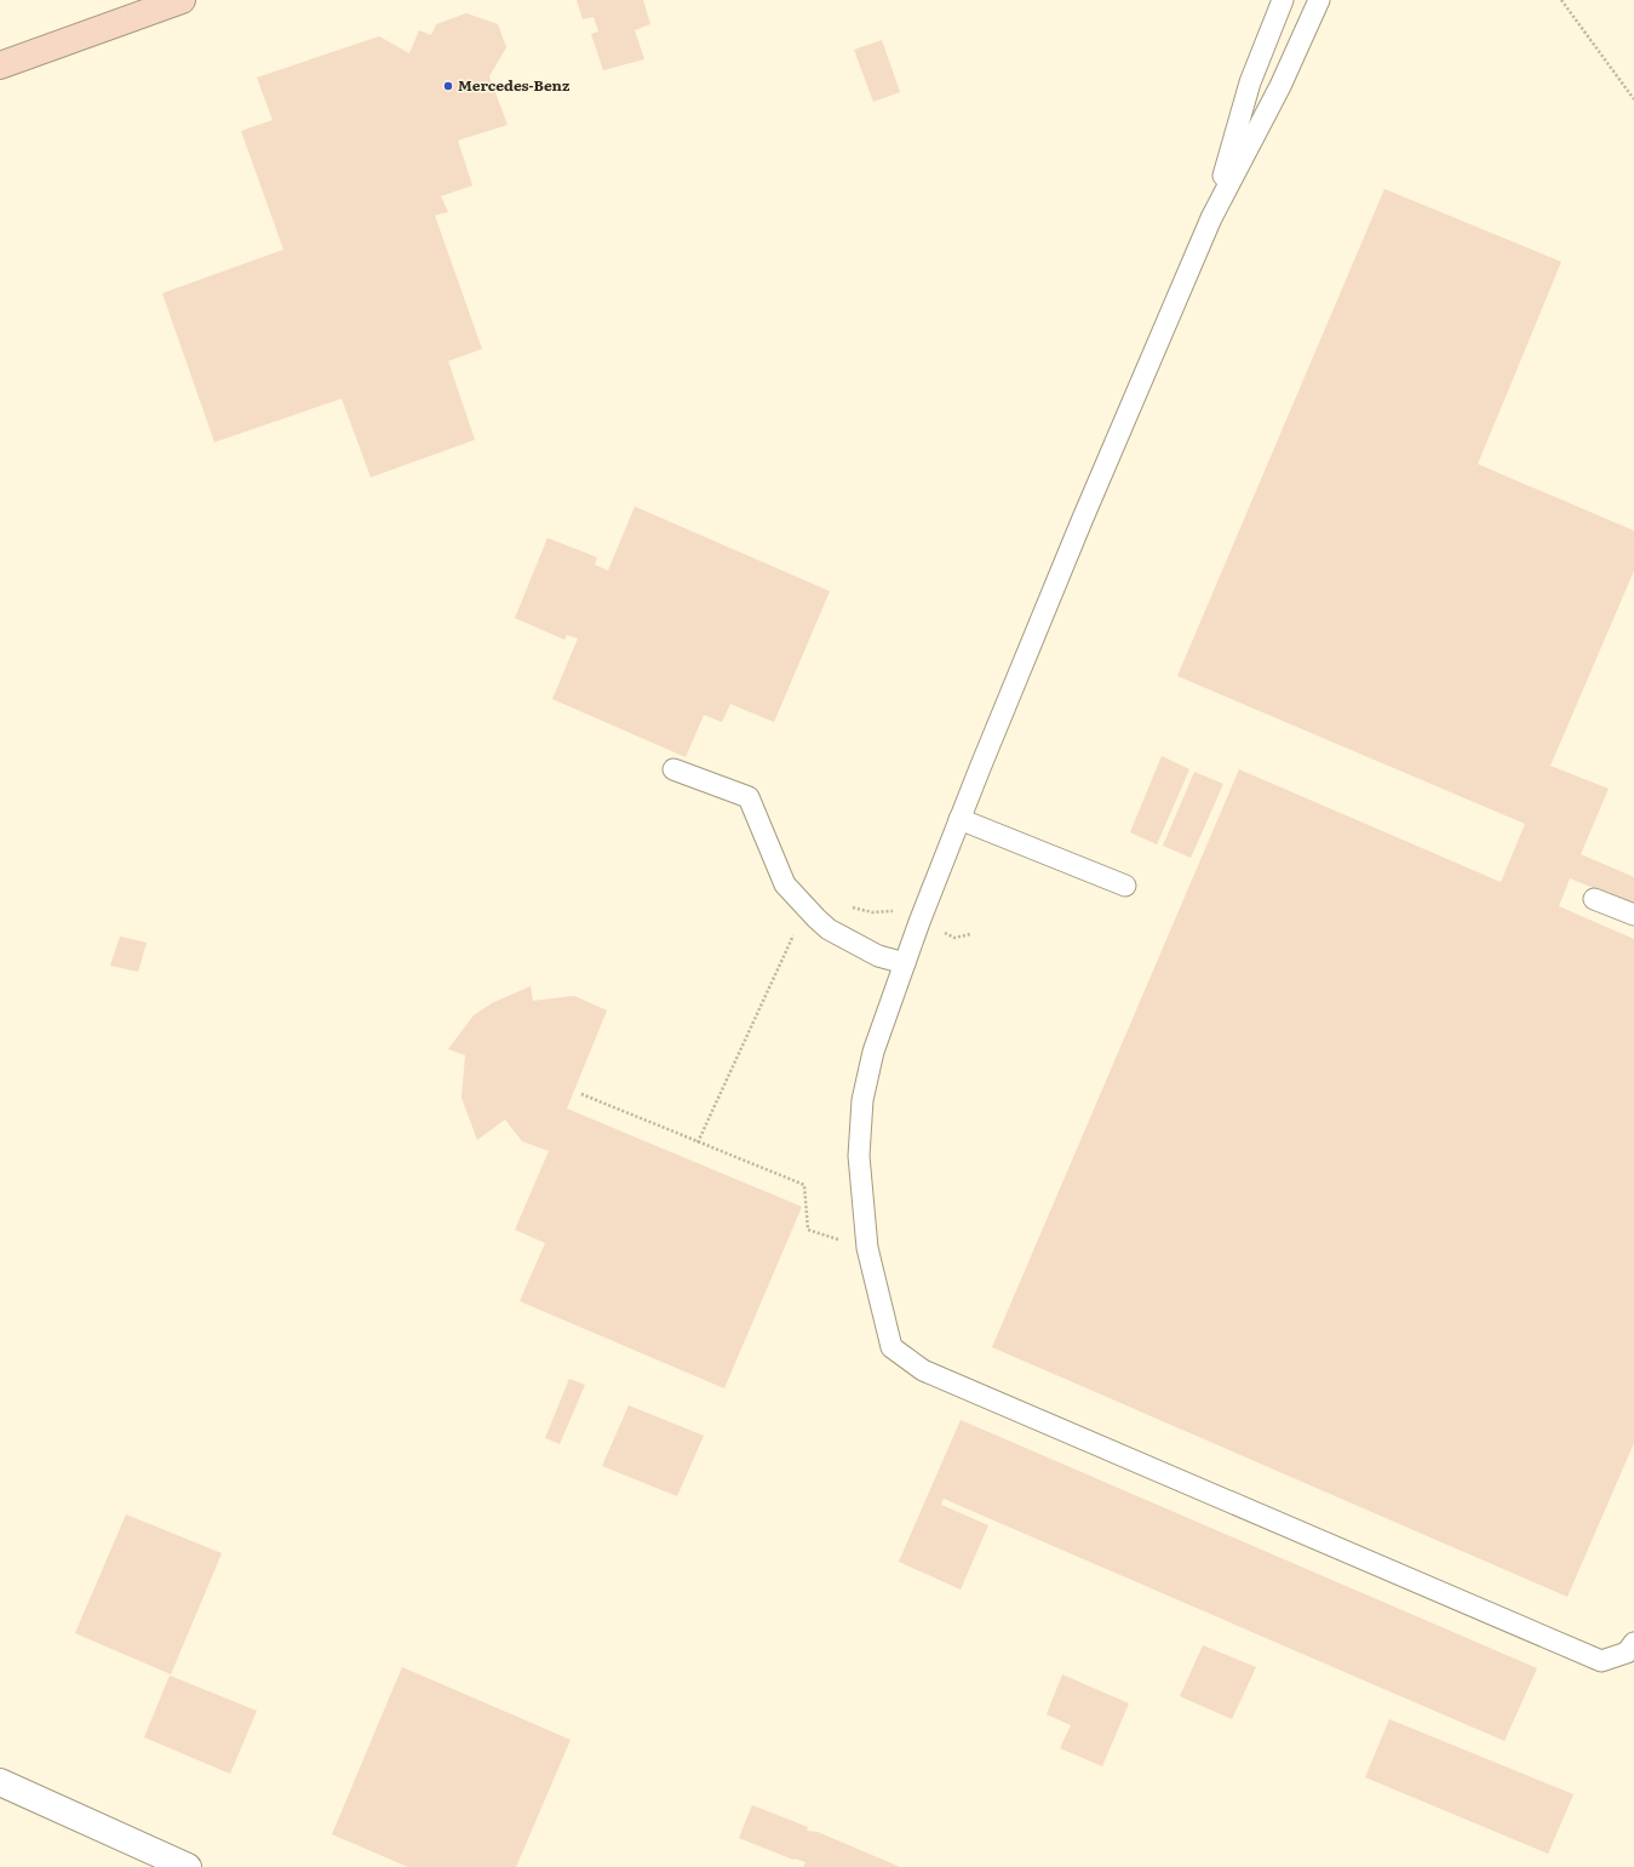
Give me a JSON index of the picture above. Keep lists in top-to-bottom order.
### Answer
{
  "places": ["Mercedes-Benz"]
}
